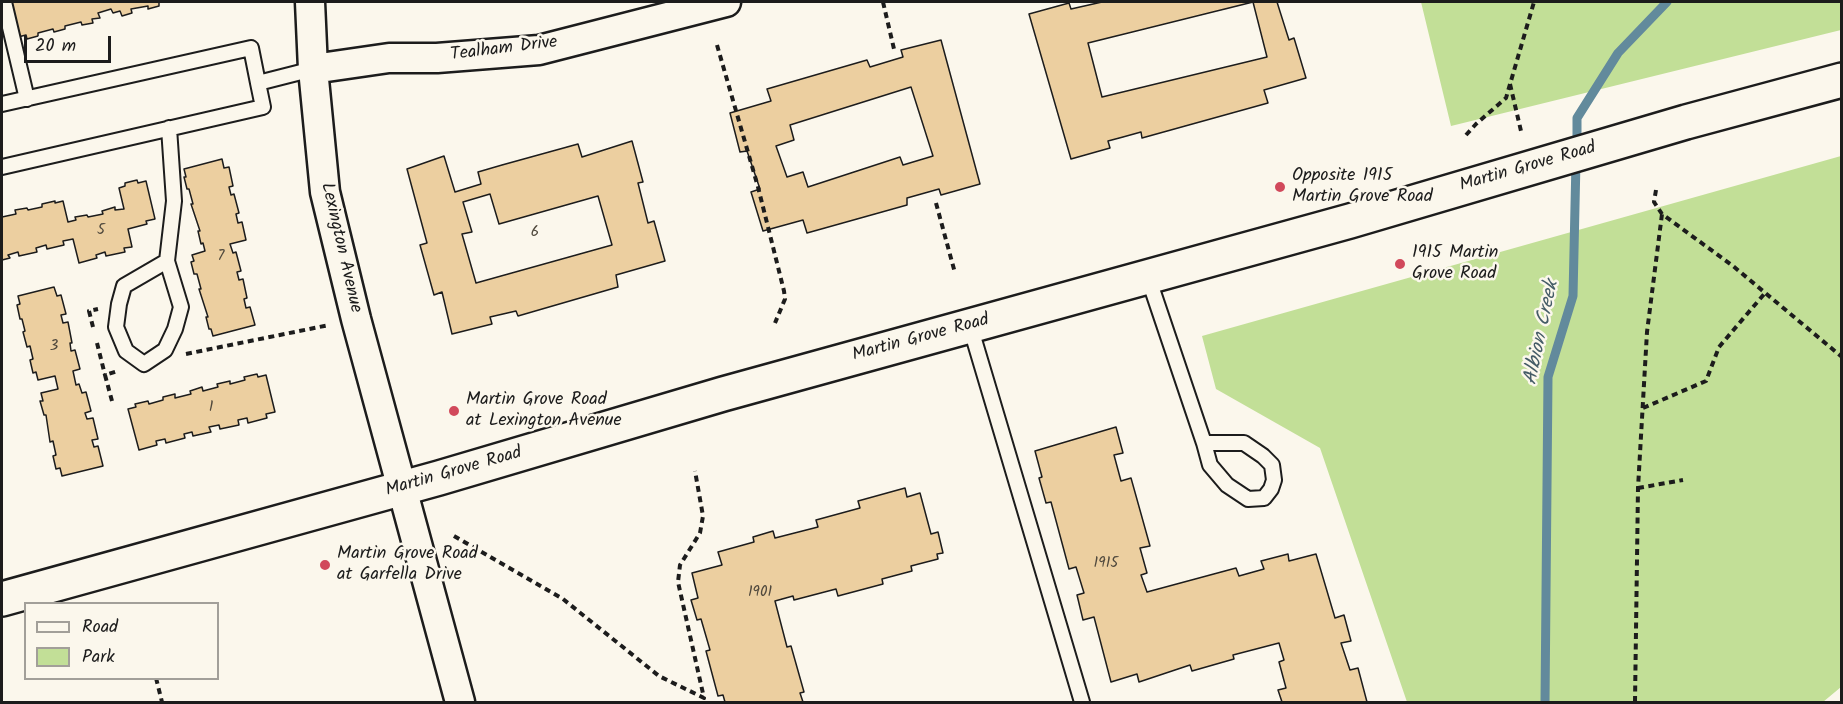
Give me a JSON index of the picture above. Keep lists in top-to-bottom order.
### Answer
{
  "streets": {
    "main road": ["Martin Grove Road"],
    "street": ["Tealham Drive", "Lexington Avenue"]
  },
  "crossings": [
    ["Tealham Drive", "Lexington Avenue"],
    ["Martin Grove Road", "Lexington Avenue"]
  ],
  "water": ["Albion Creek"],
  "places": [
    "Opposite 1915 Martin Grove Road",
    "1915 Martin Grove Road",
    "Martin Grove Road at Lexington Avenue",
    "Martin Grove Road at Garfella Drive"
  ],
  "house_numbers": [
    "5",
    "6",
    "7",
    "3",
    "1",
    "1915",
    "1901"
  ],
  "legend": ["Road", "Park"],
  "scale_bar": "20 m"
}
